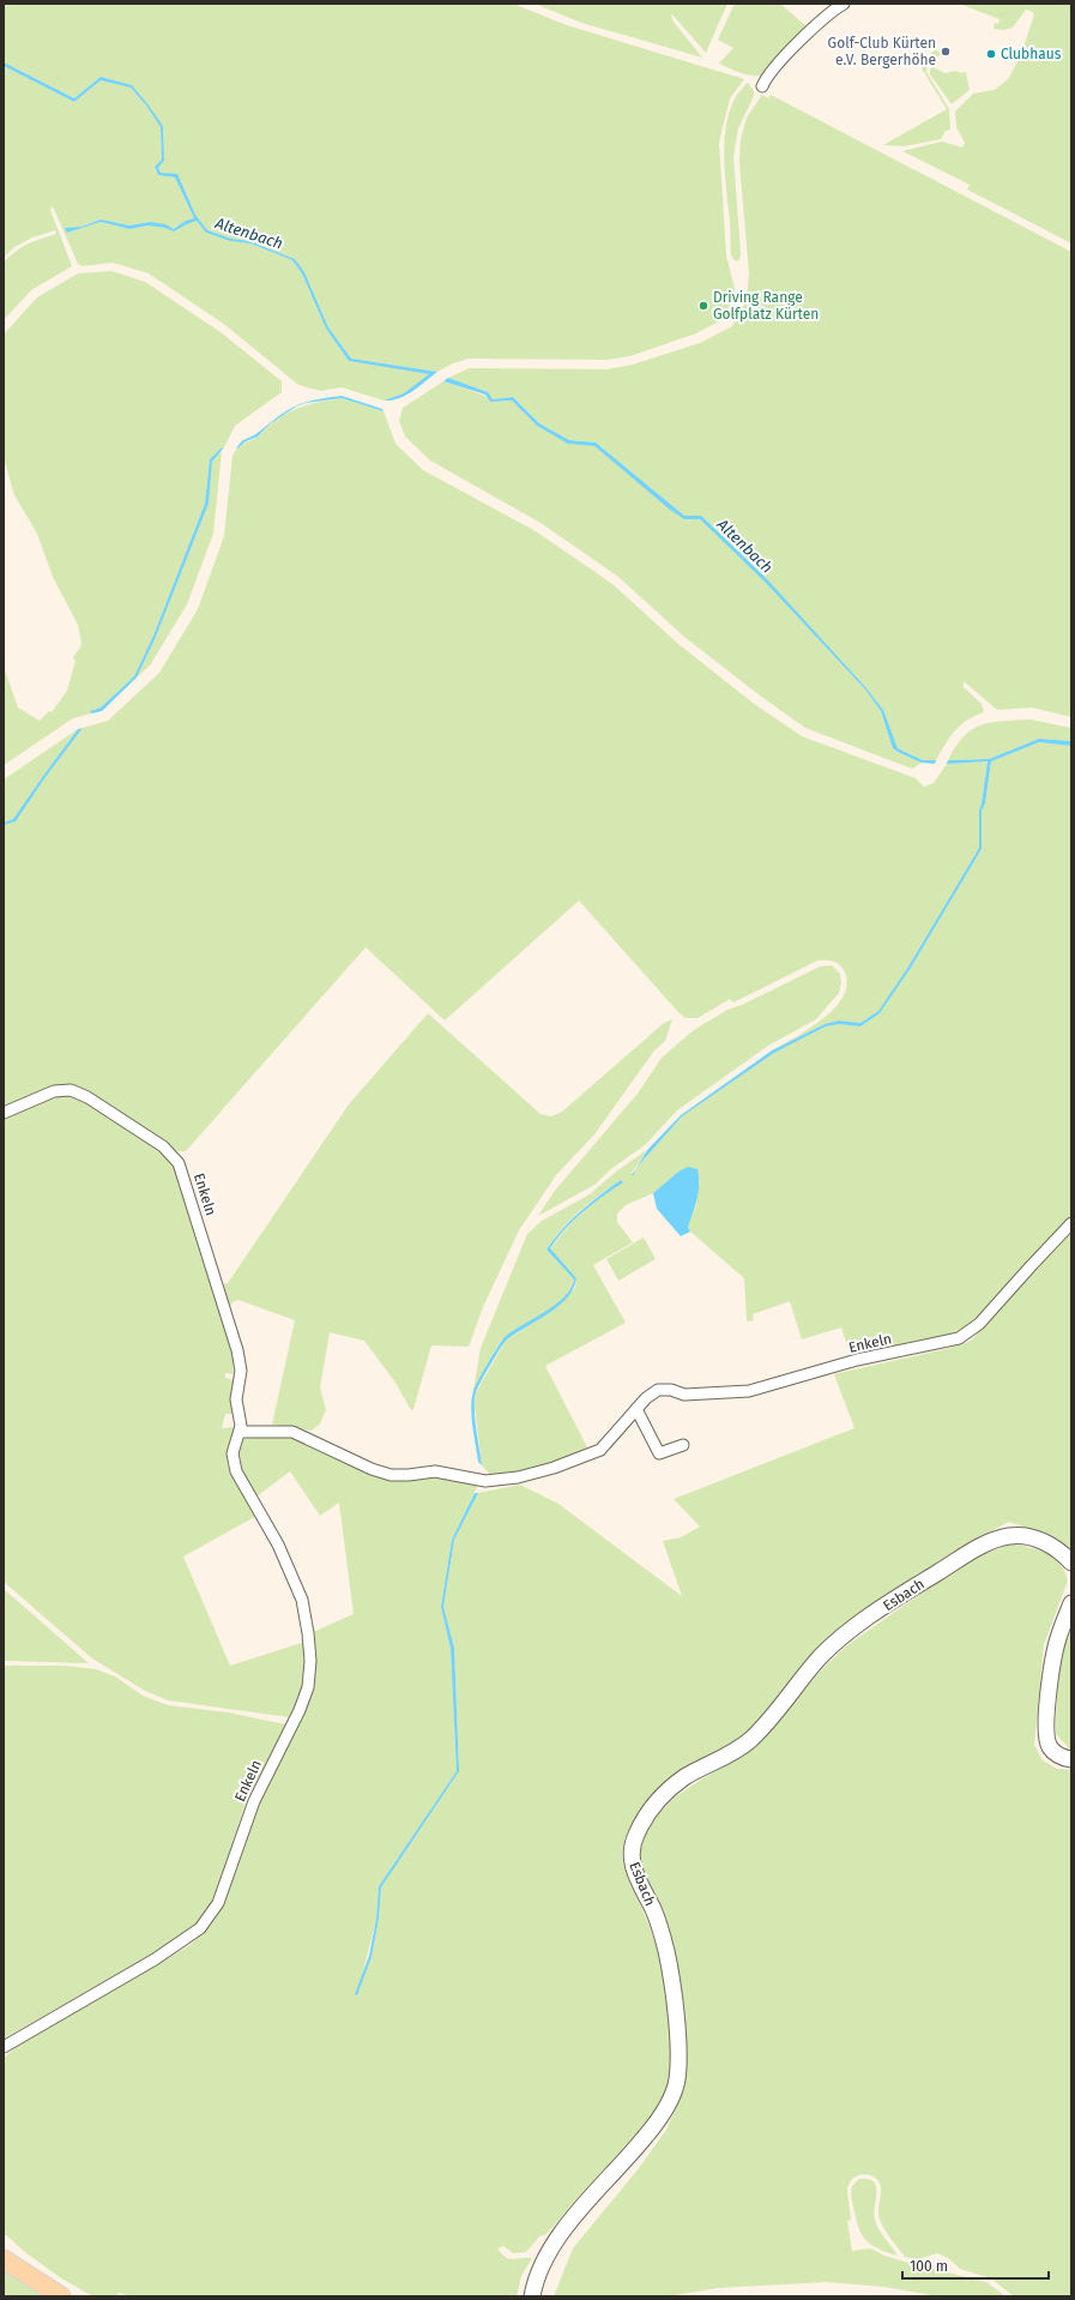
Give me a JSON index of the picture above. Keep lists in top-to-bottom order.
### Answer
{
  "streets": {
    "street": ["Enkeln", "Esbach"]
  },
  "water": ["Altenbach"],
  "places": ["Golf-Club Kürten e.V. Bergerhöhe", "Clubhaus", "Driving Range Golfplatz Kürten"],
  "scale_bar": "100 m"
}
